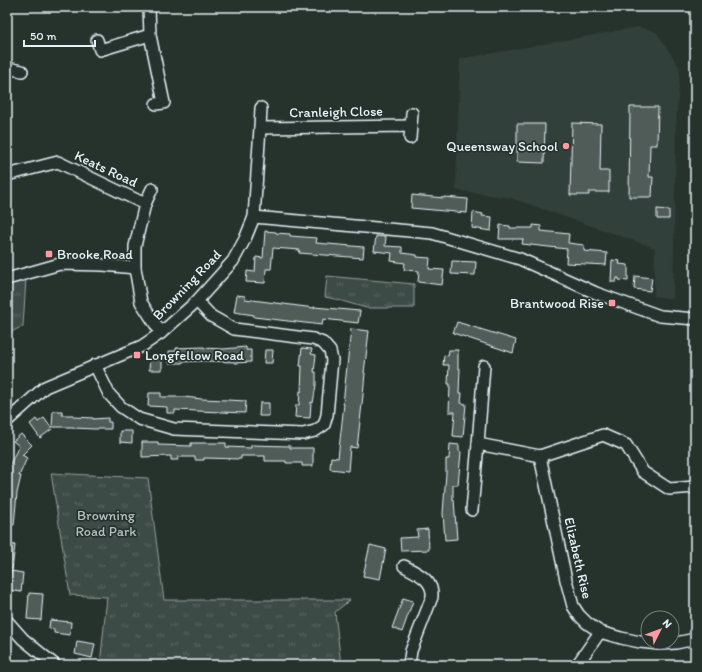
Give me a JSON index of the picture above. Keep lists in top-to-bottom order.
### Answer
{
  "streets": {
    "street": [
      "Cranleigh Close",
      "Keats Road",
      "Browning Road",
      "Elizabeth Rise"
    ]
  },
  "crossings": [
    ["Cranleigh Close", "Browning Road"]
  ],
  "parks": ["Browning Road Park"],
  "places": {
    "other": ["Queensway School"],
    "transit": ["Brooke Road", "Brantwood Rise", "Longfellow Road"]
  },
  "scale_bar": "50 m",
  "north": "top right"
}
